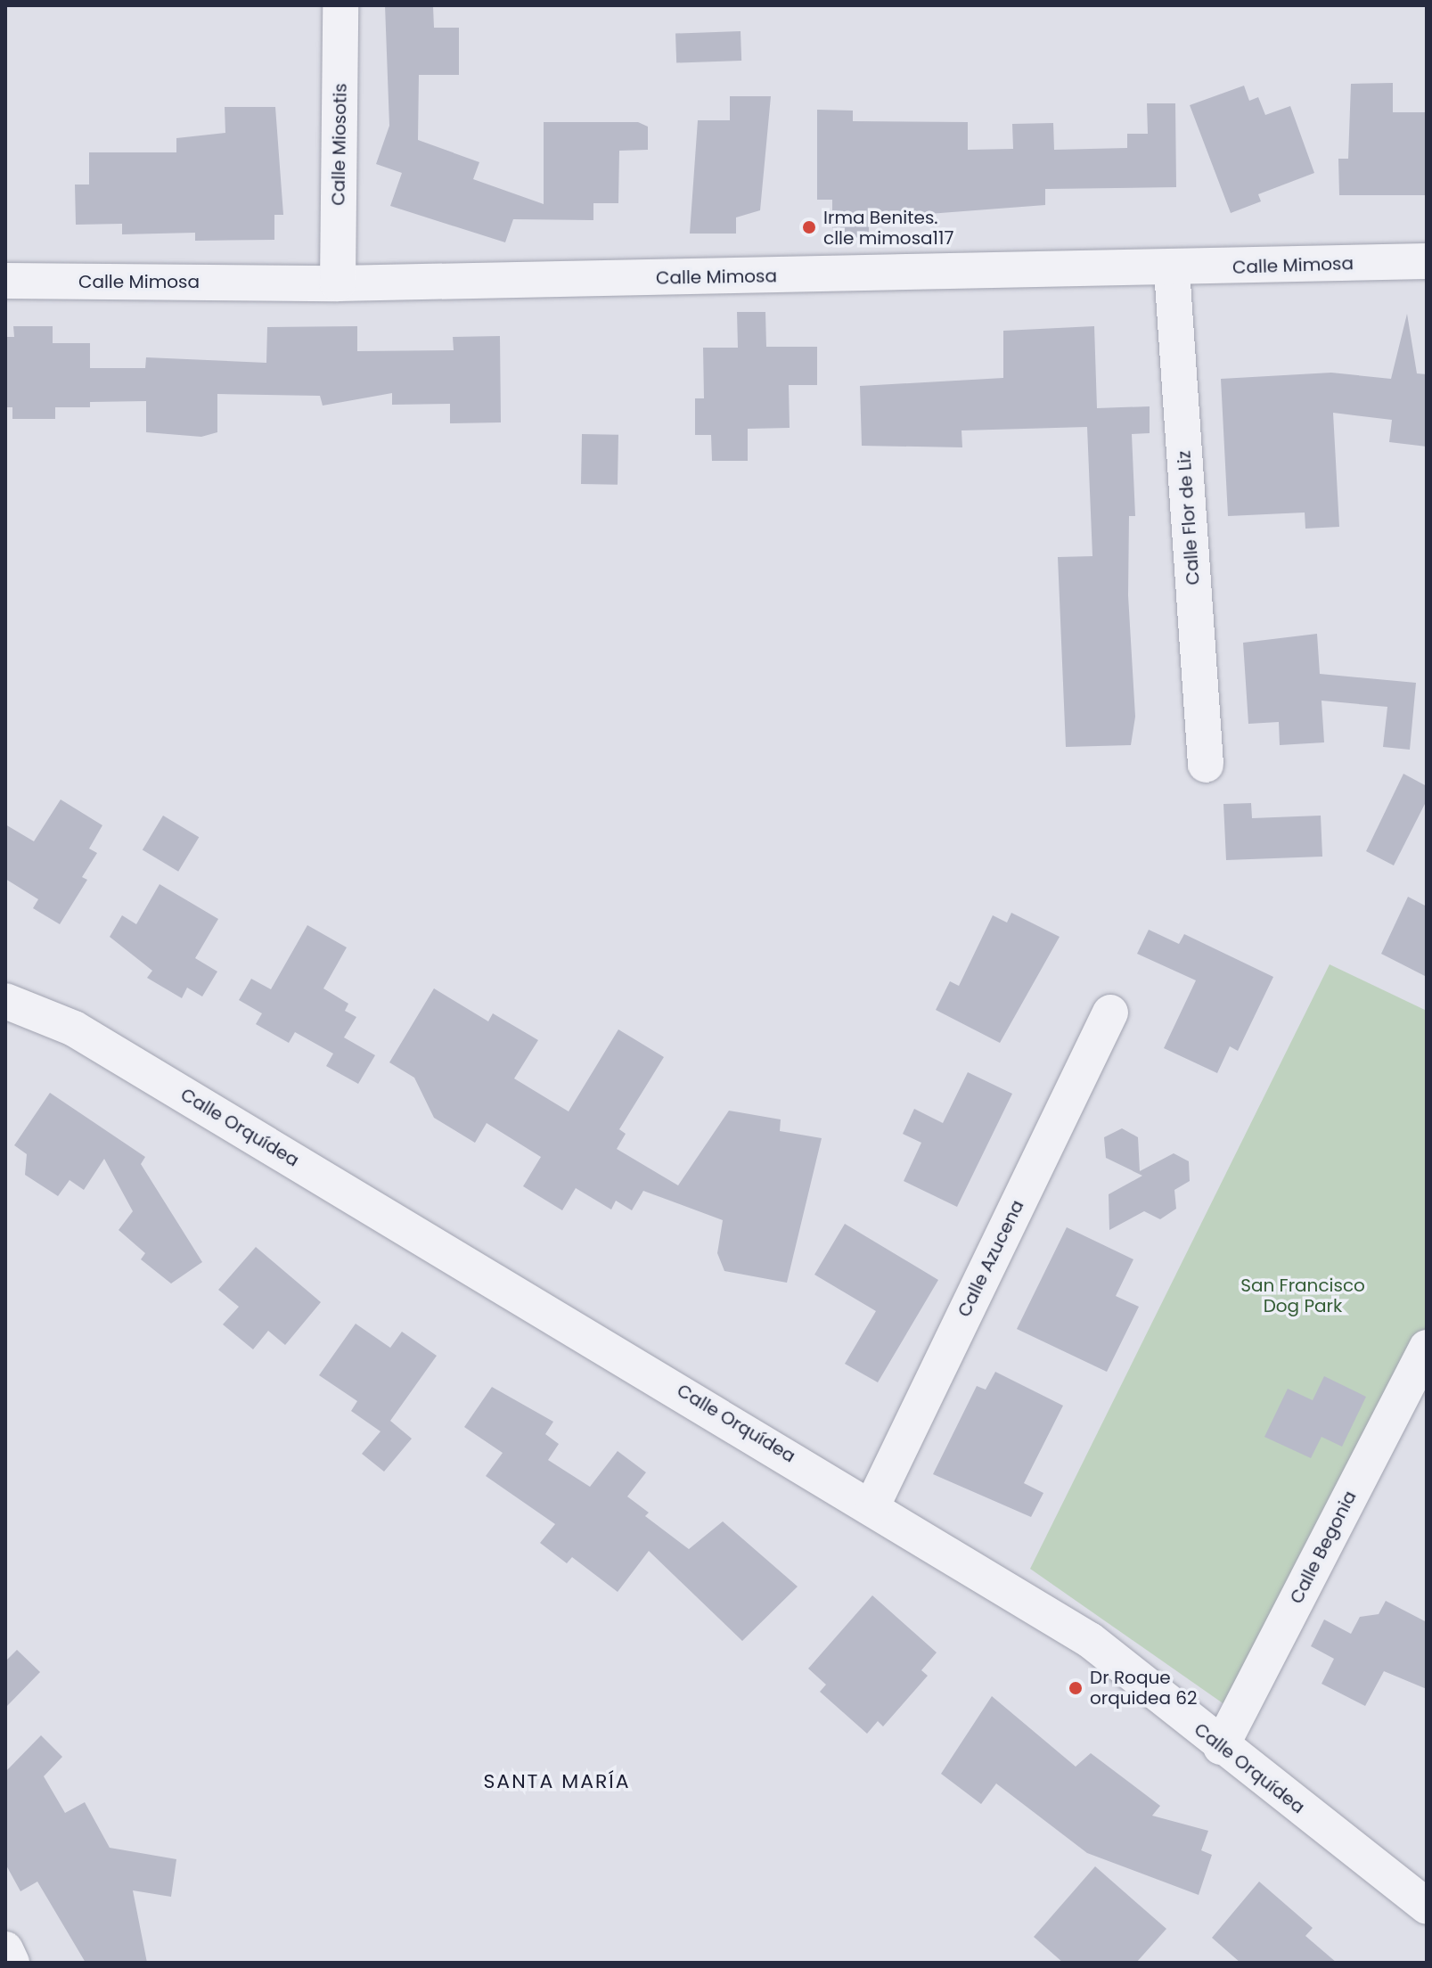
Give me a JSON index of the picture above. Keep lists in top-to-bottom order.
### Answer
{
  "streets": {
    "street": [
      "Calle Miosotis",
      "Calle Mimosa",
      "Calle Flor de Liz",
      "Calle Orquídea",
      "Calle Azucena",
      "Calle Begonia"
    ]
  },
  "crossings": [
    ["Calle Miosotis", "Calle Mimosa"],
    ["Calle Mimosa", "Calle Flor de Liz"],
    ["Calle Orquídea", "Calle Azucena"],
    ["Calle Orquídea", "Calle Begonia"]
  ],
  "districts": ["SANTA MARÍA"],
  "parks": ["San Francisco Dog Park"],
  "places": ["Irma Benites. clle mimosa117", "Dr Roque orquidea 62"]
}
